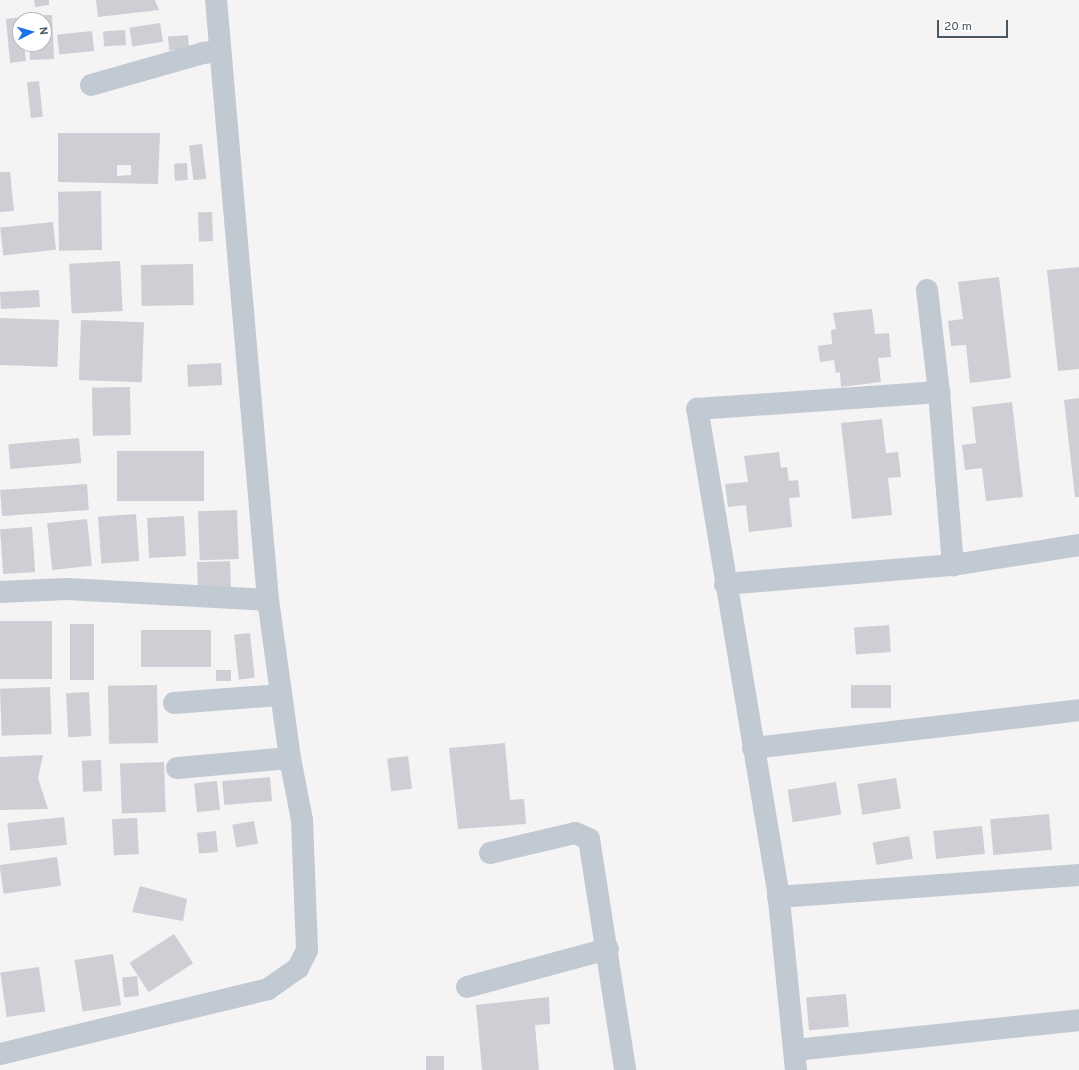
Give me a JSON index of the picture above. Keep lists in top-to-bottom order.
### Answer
{
  "scale_bar": "20 m",
  "north": "right"
}
